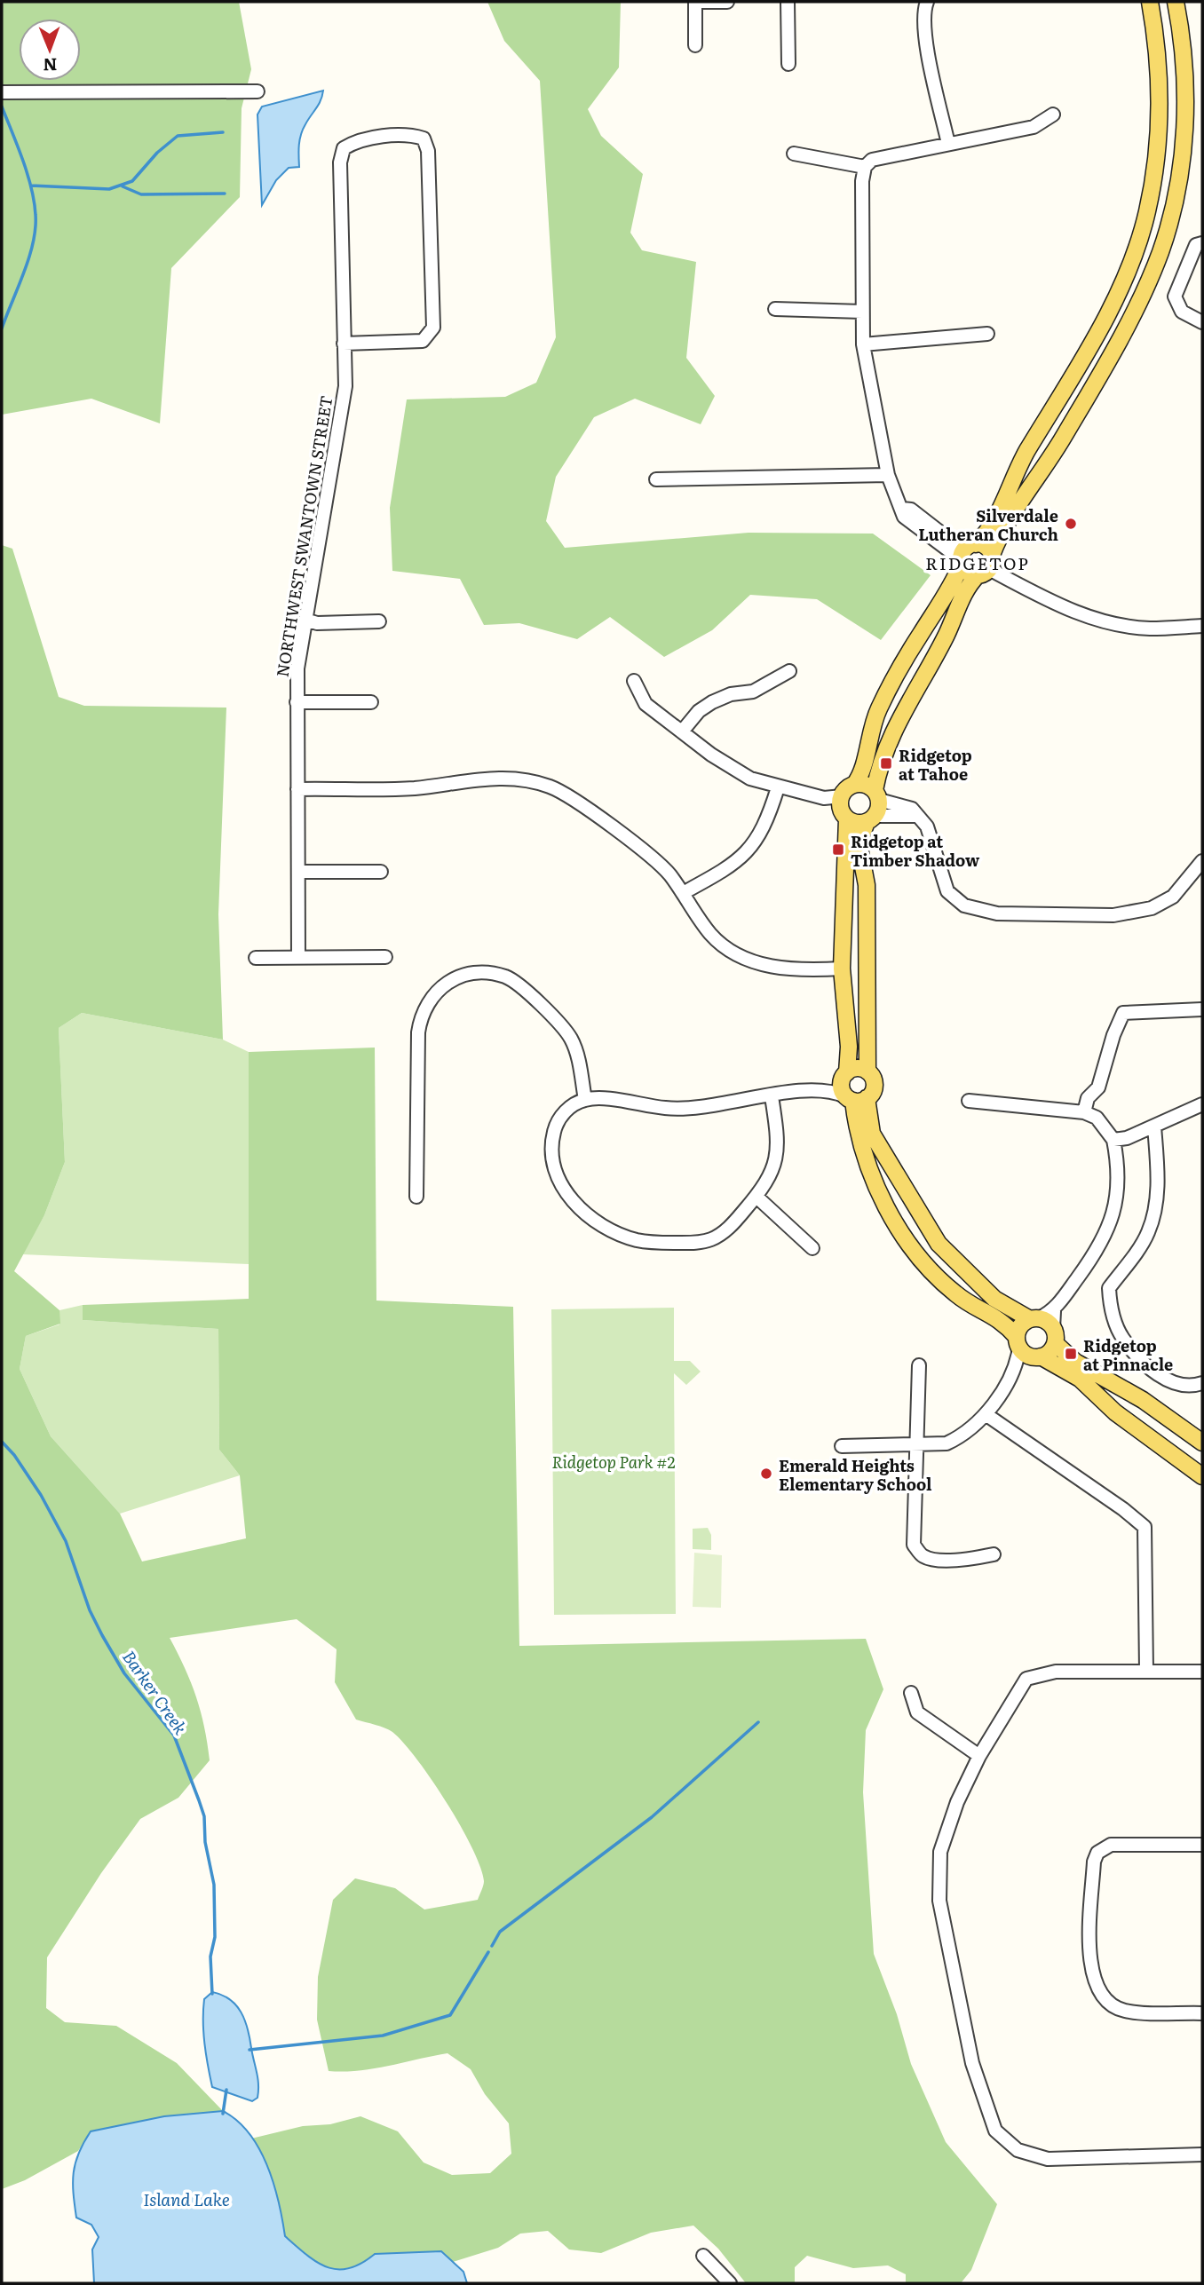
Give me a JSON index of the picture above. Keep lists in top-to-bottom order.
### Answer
{
  "streets": {
    "street": ["NORTHWEST SWANTOWN STREET"]
  },
  "districts": ["RIDGETOP"],
  "water": ["Barker Creek", "Island Lake"],
  "parks": ["Ridgetop Park #2"],
  "places": {
    "other": ["Silverdale Lutheran Church", "Emerald Heights Elementary School"],
    "transit": ["Ridgetop at Tahoe", "Ridgetop at Timber Shadow", "Ridgetop at Pinnacle"]
  },
  "north": "bottom"
}
